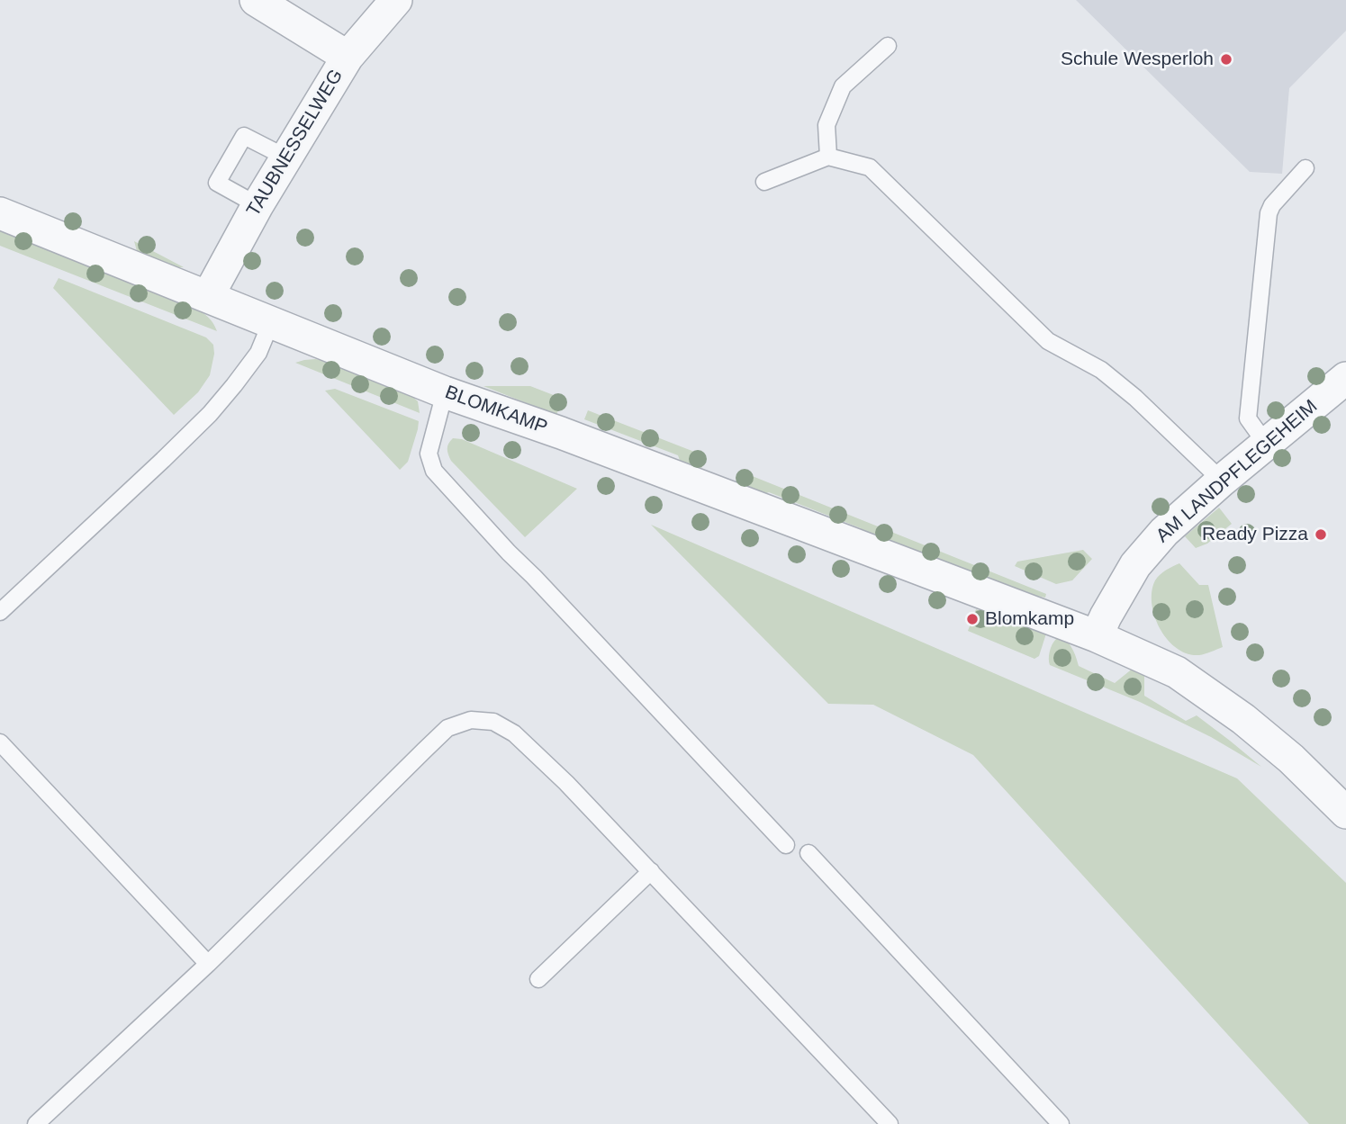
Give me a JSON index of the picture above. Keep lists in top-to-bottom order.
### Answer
{
  "streets": {
    "street": ["TAUBNESSELWEG", "BLOMKAMP", "AM LANDPFLEGEHEIM"]
  },
  "crossings": [
    ["TAUBNESSELWEG", "BLOMKAMP"],
    ["BLOMKAMP", "AM LANDPFLEGEHEIM"]
  ],
  "places": ["Schule Wesperloh", "Ready Pizza", "Blomkamp"]
}
